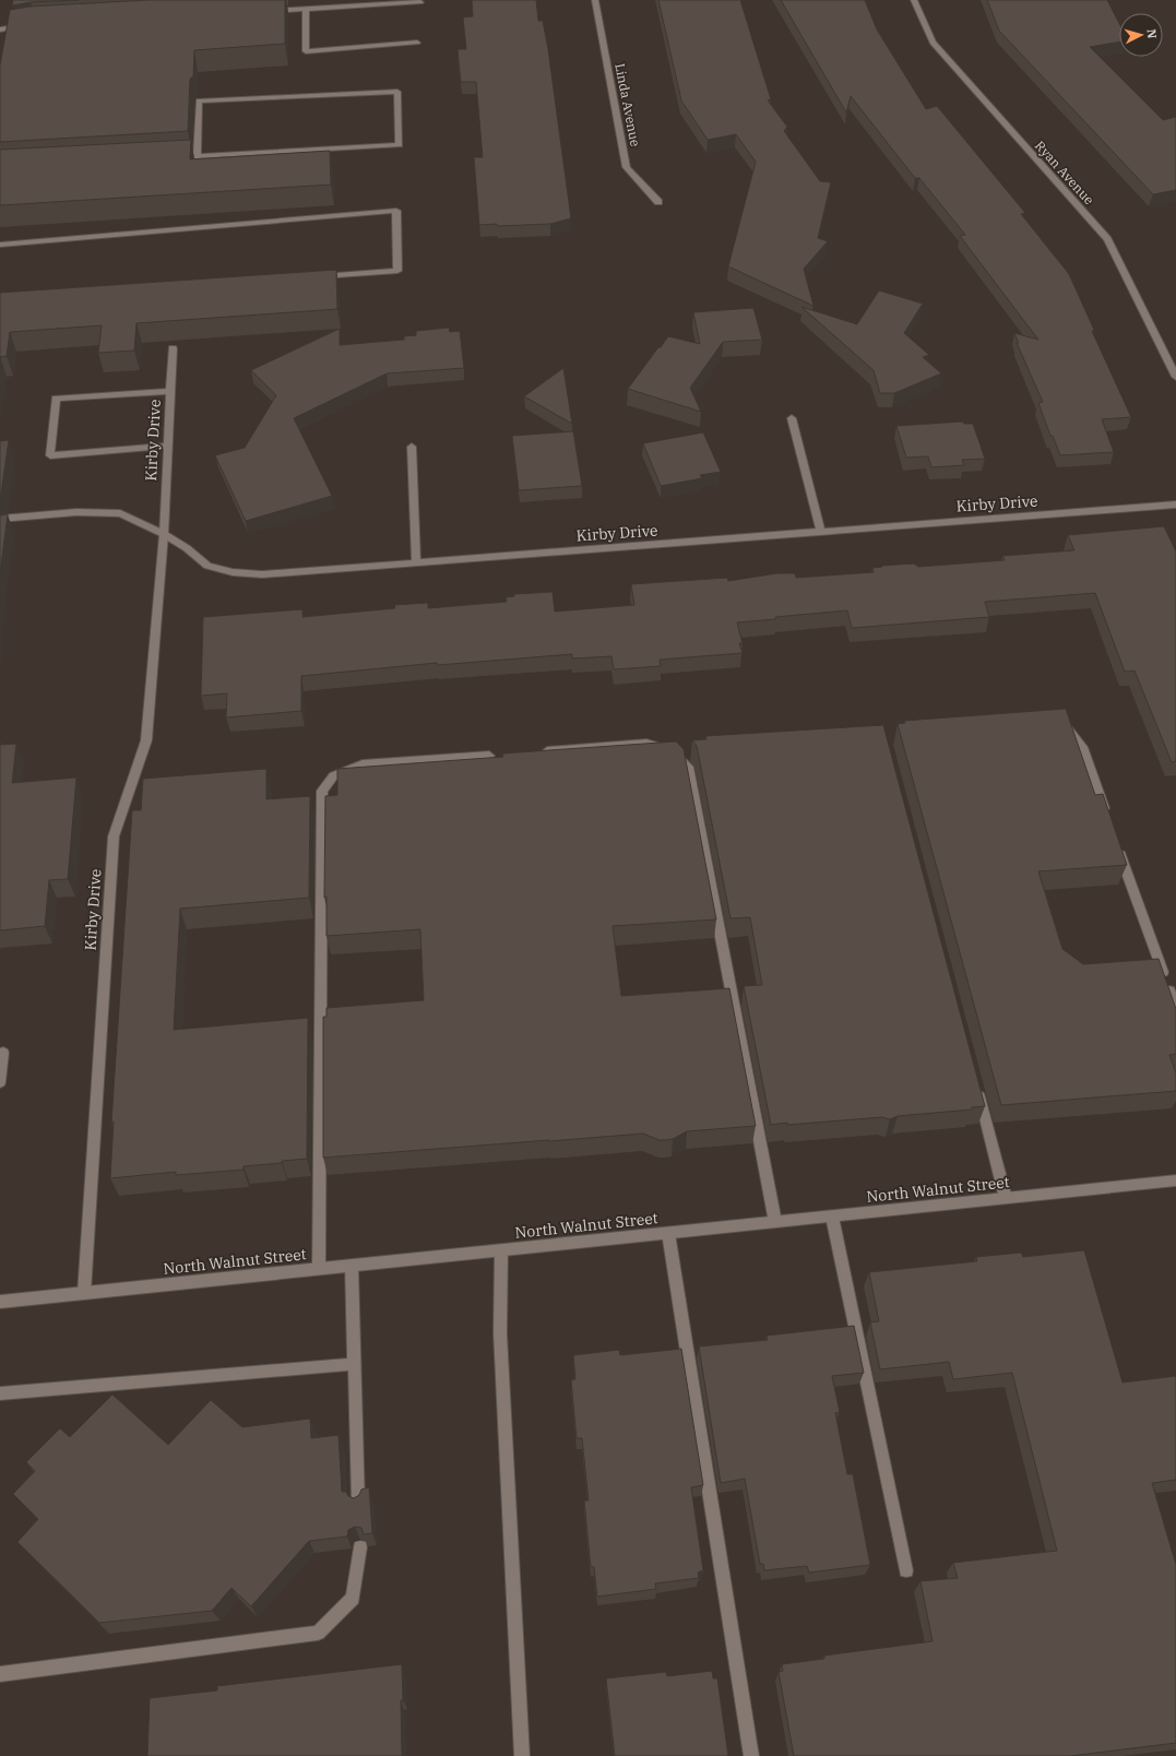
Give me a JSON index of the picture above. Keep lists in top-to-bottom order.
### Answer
{
  "streets": {
    "street": [
      "Linda Avenue",
      "Ryan Avenue",
      "Kirby Drive",
      "North Walnut Street"
    ]
  },
  "crossings": [
    ["Kirby Drive", "North Walnut Street"]
  ],
  "north": "right"
}
